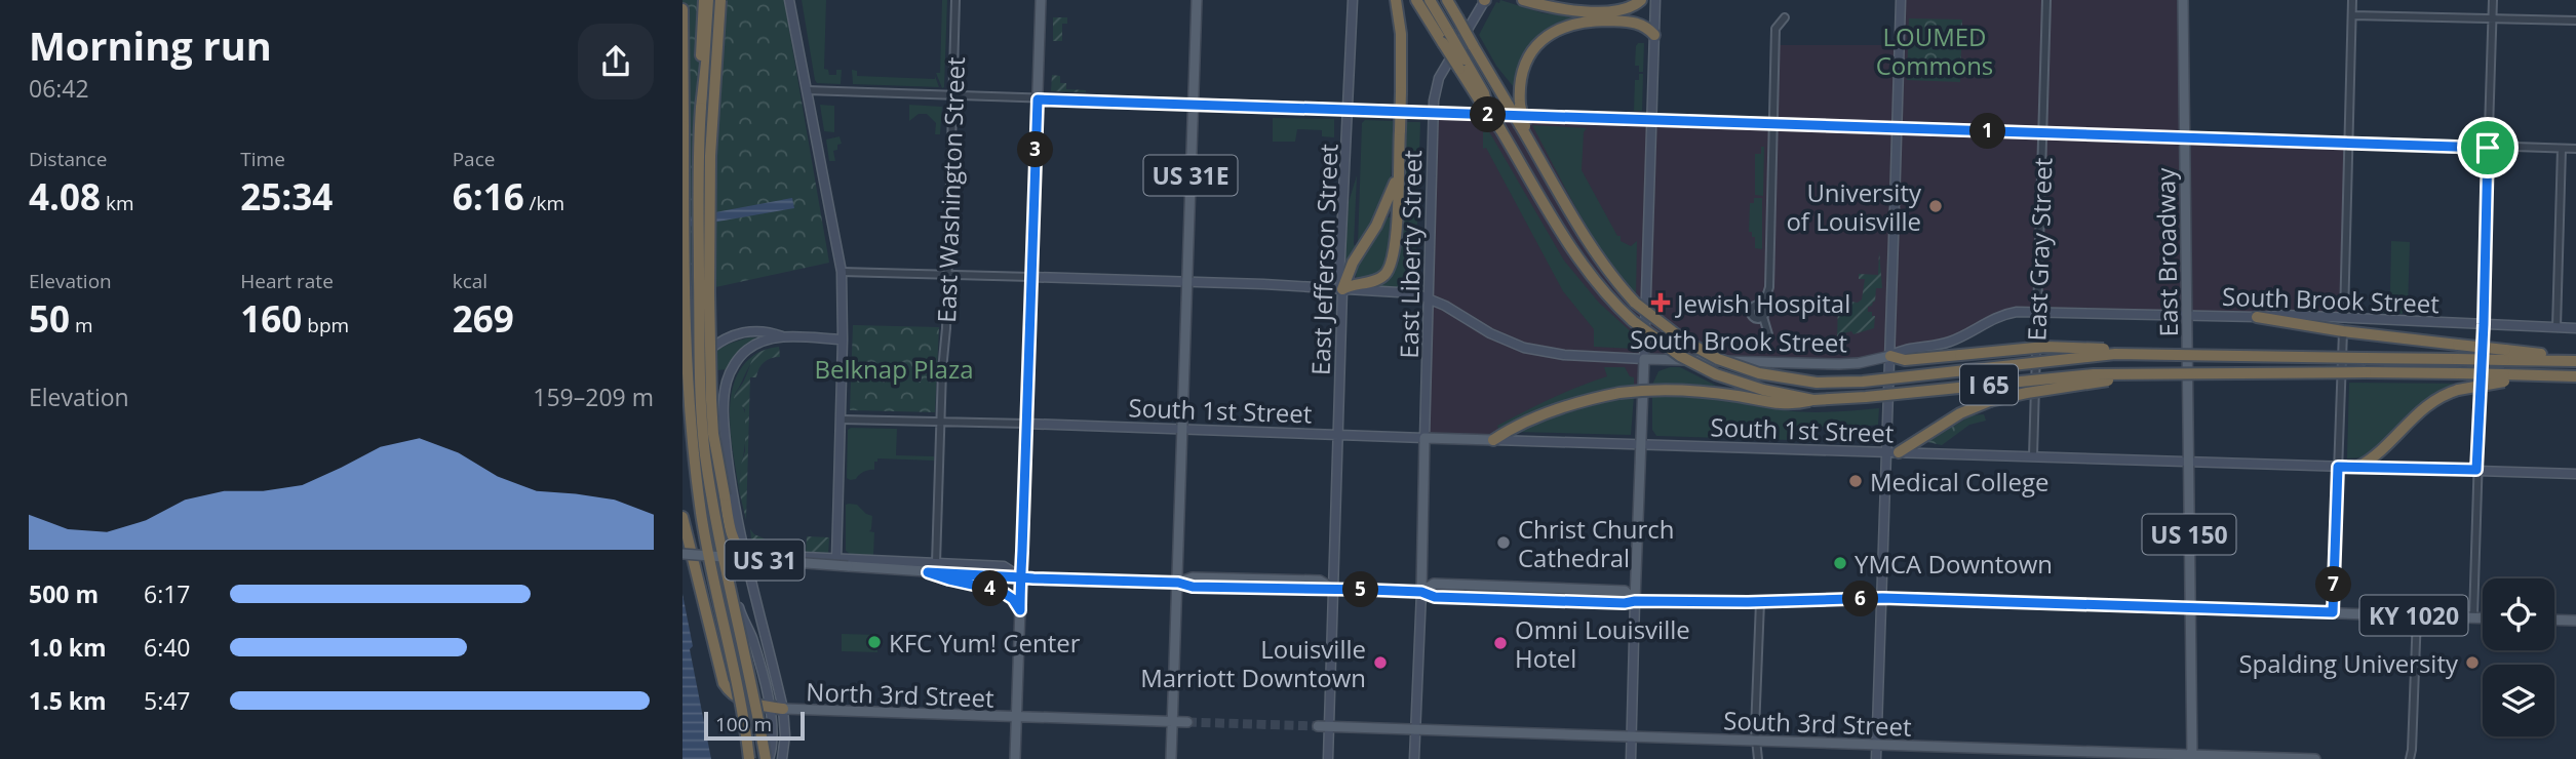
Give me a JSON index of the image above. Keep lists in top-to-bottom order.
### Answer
{
  "streets": {
    "highway": ["I 65"],
    "main road": [
      "US 31E",
      "East Broadway",
      "South Brook Street",
      "South 1st Street",
      "US 150",
      "US 31",
      "KY 1020",
      "North 3rd Street",
      "South 3rd Street"
    ],
    "street": [
      "East Washington Street",
      "East Gray Street",
      "East Liberty Street",
      "East Jefferson Street"
    ]
  },
  "crossings": [
    ["US 31E", "South Brook Street"],
    ["US 31E", "South 1st Street"],
    ["US 31E", "KY 1020"],
    ["East Gray Street", "South Brook Street"],
    ["East Gray Street", "South 1st Street"],
    ["East Broadway", "South Brook Street"],
    ["East Broadway", "South 1st Street"],
    ["East Broadway", "US 150"],
    ["East Liberty Street", "South Brook Street"],
    ["East Liberty Street", "South 1st Street"],
    ["East Jefferson Street", "South Brook Street"],
    ["East Jefferson Street", "South 1st Street"],
    ["East Jefferson Street", "KY 1020"],
    ["East Jefferson Street", "South 3rd Street"],
    ["South 1st Street", "US 150"],
    ["US 150", "KY 1020"],
    ["US 150", "South 3rd Street"]
  ],
  "parks": ["LOUMED Commons", "Belknap Plaza"],
  "places": {
    "other": [
      "University of Louisville",
      "Medical College",
      "Christ Church Cathedral",
      "YMCA Downtown",
      "KFC Yum! Center",
      "Omni Louisville Hotel",
      "Louisville Marriott Downtown",
      "Spalding University"
    ],
    "health": ["Jewish Hospital"]
  },
  "scale_bar": "100 m",
  "page": {
    "heading": ["Morning run", "06:42"],
    "pins": [
      "2",
      "1",
      "3",
      "7",
      "4",
      "5",
      "6"
    ],
    "stats": [
      ["Distance", "4.08 km"],
      ["Time", "25:34"],
      ["Pace", "6:16 /km"],
      ["Elevation", "50 m"],
      ["Heart rate", "160 bpm"],
      ["kcal", "269"]
    ],
    "chart": ["Elevation", "159–209 m"],
    "list": [
      {
        "name": "500 m",
        "note": "6:17"
      },
      {
        "name": "1.0 km",
        "note": "6:40"
      },
      {
        "name": "1.5 km",
        "note": "5:47"
      }
    ],
    "scale": "100 m"
  }
}
